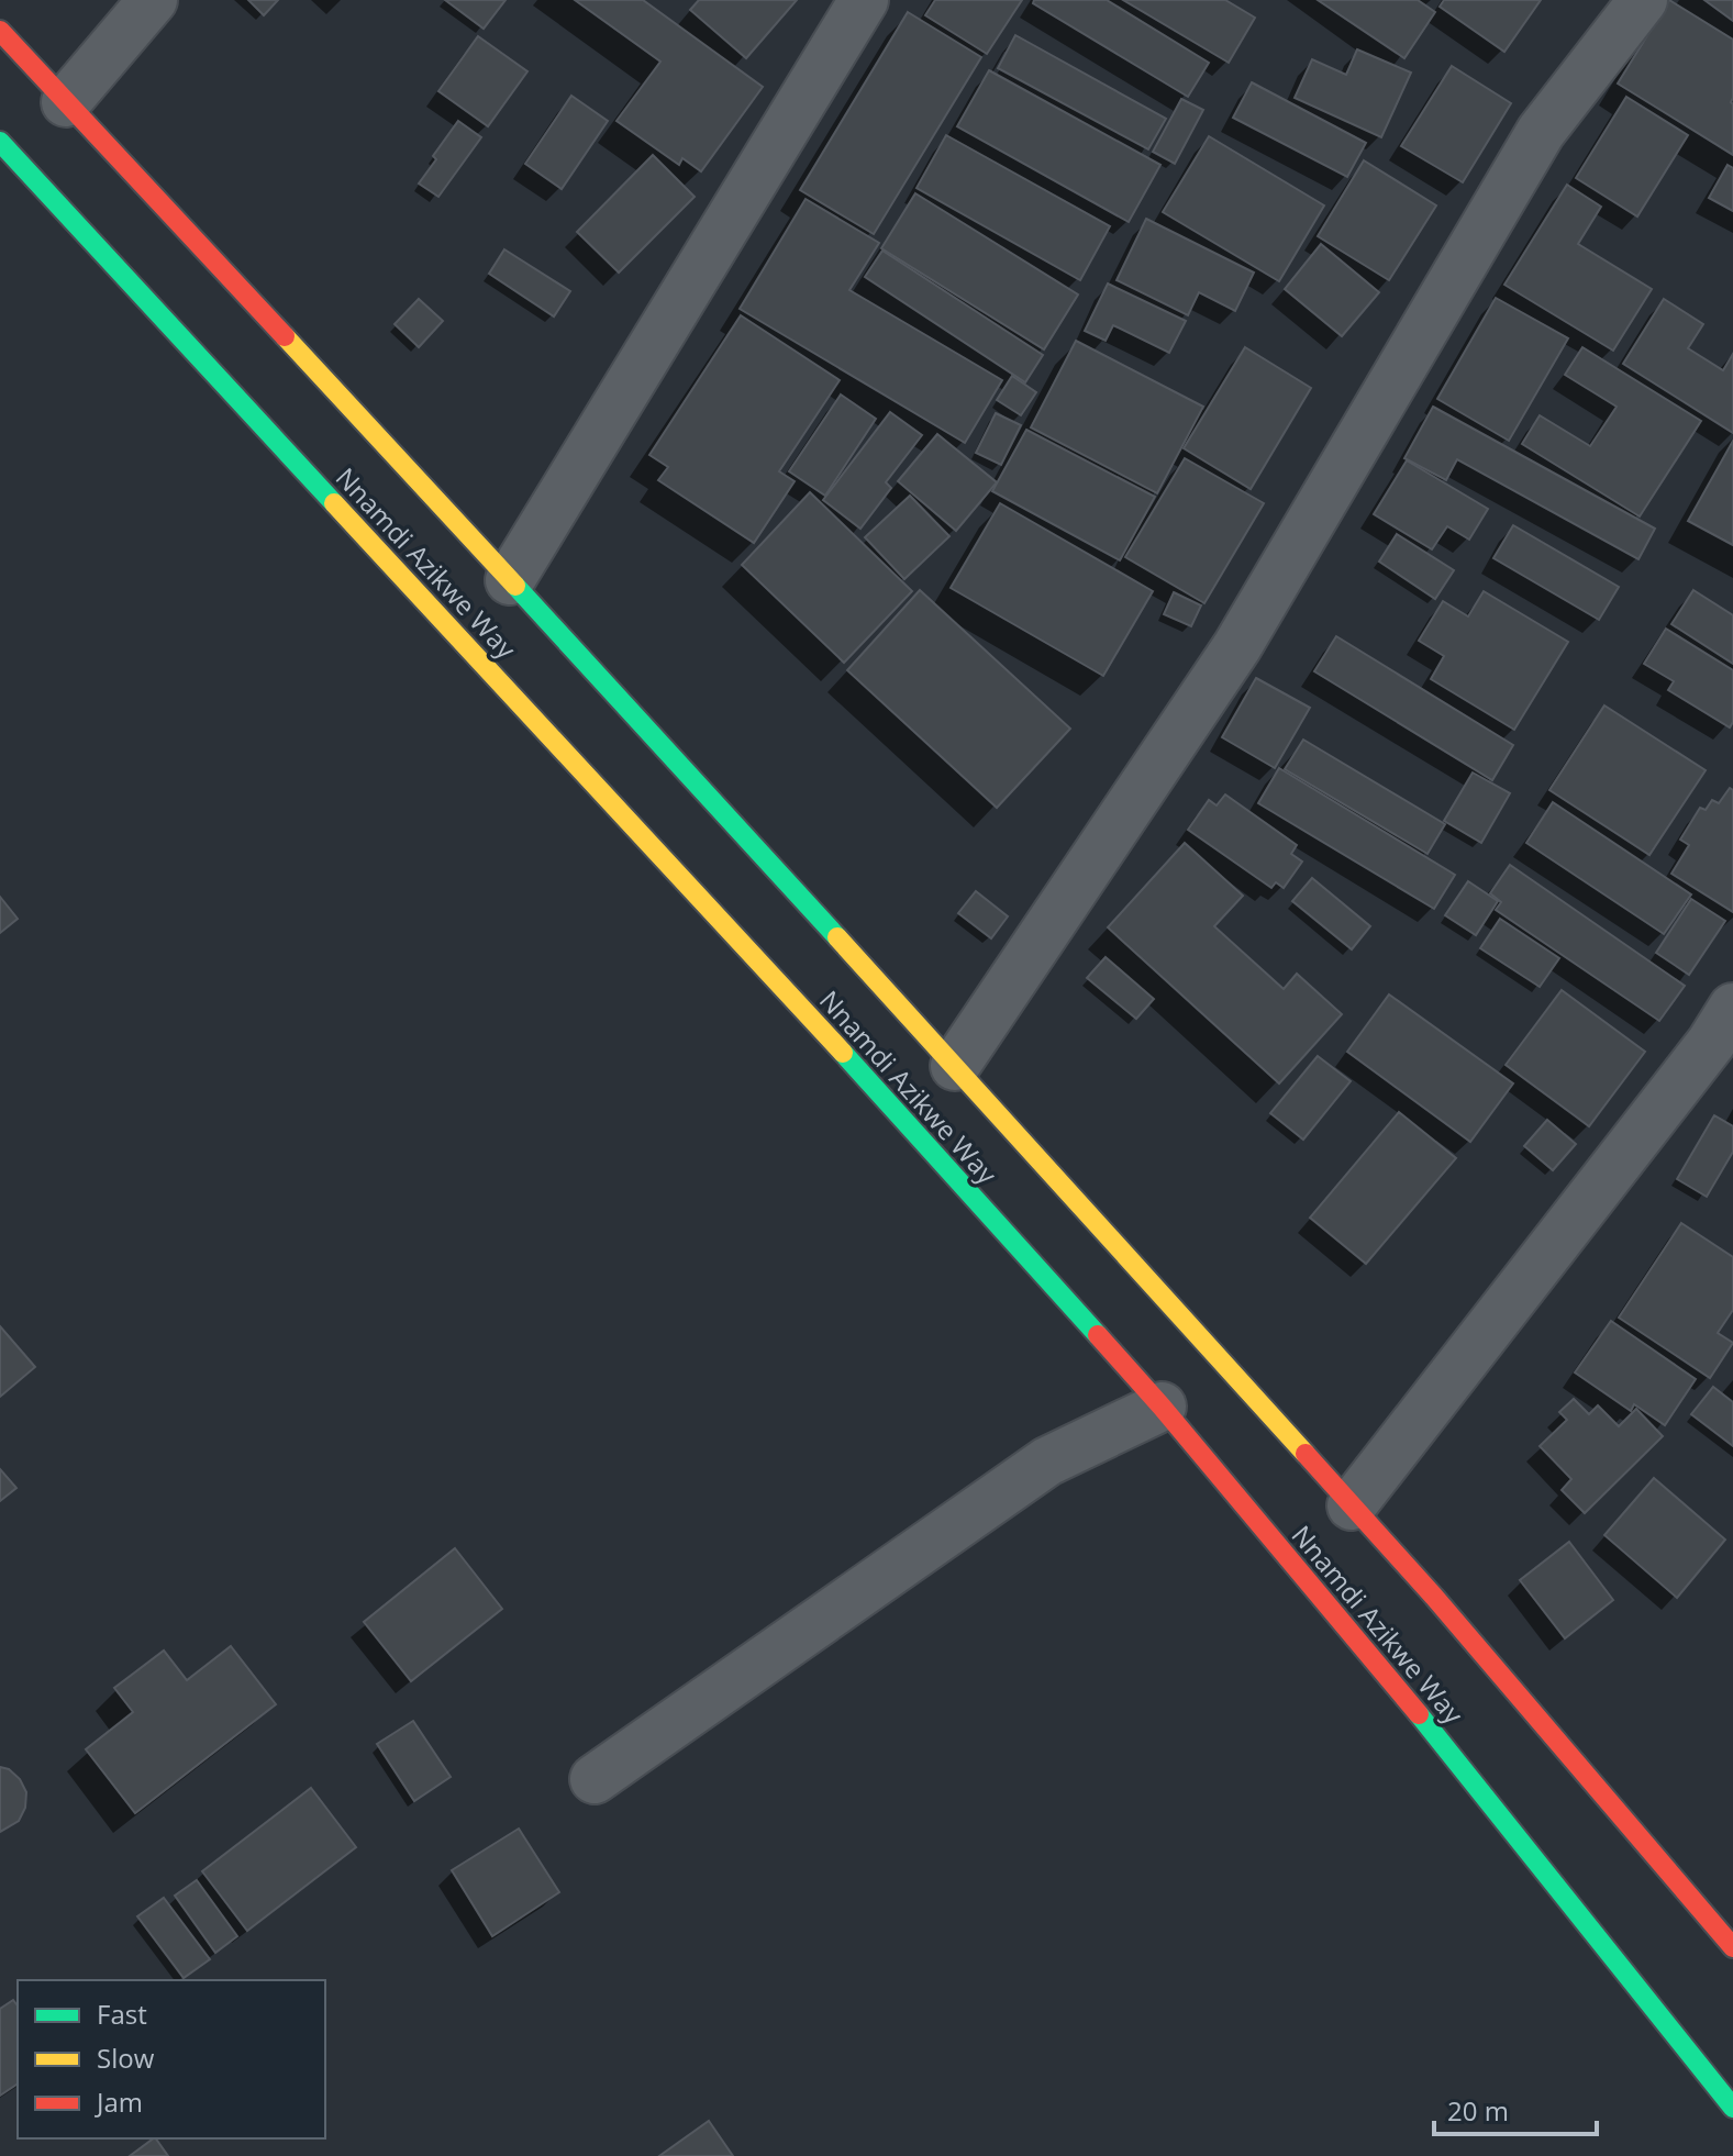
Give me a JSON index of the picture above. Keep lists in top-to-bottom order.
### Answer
{
  "streets": {
    "highway": ["Nnamdi Azikwe Way"]
  },
  "legend": ["Fast", "Slow", "Jam"],
  "scale_bar": "20 m"
}
